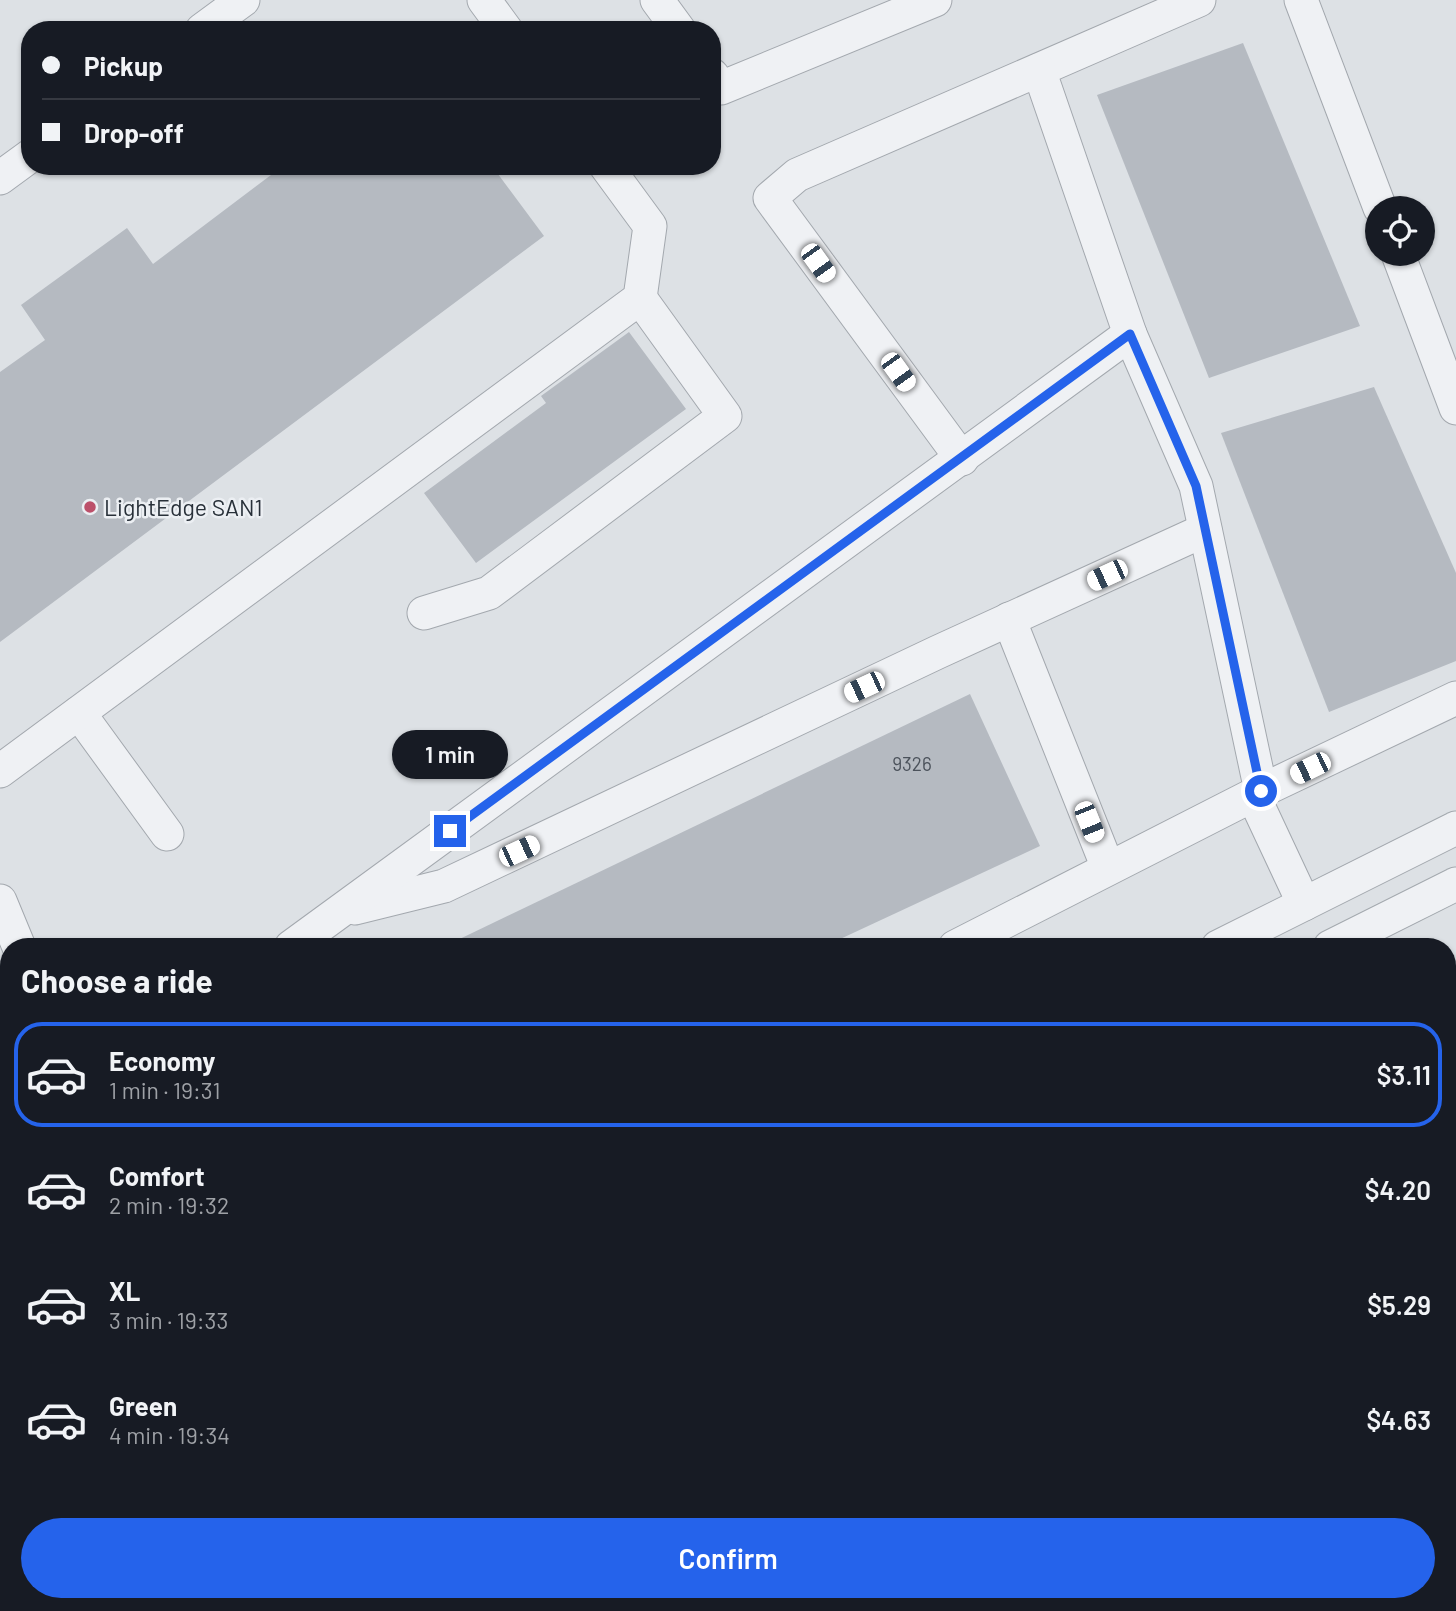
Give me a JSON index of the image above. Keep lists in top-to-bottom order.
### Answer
{
  "places": ["LightEdge SAN1"],
  "house_numbers": ["9326"],
  "page": {
    "banner": ["Pickup", "Drop-off"],
    "bubble": "1 min",
    "heading": "Choose a ride",
    "list": [
      {
        "name": "Economy",
        "note": "1 min · 19:31",
        "value": "$3.11"
      },
      {
        "name": "Comfort",
        "note": "2 min · 19:32",
        "value": "$4.20"
      },
      {
        "name": "XL",
        "note": "3 min · 19:33",
        "value": "$5.29"
      },
      {
        "name": "Green",
        "note": "4 min · 19:34",
        "value": "$4.63"
      }
    ],
    "buttons": "Confirm"
  }
}
